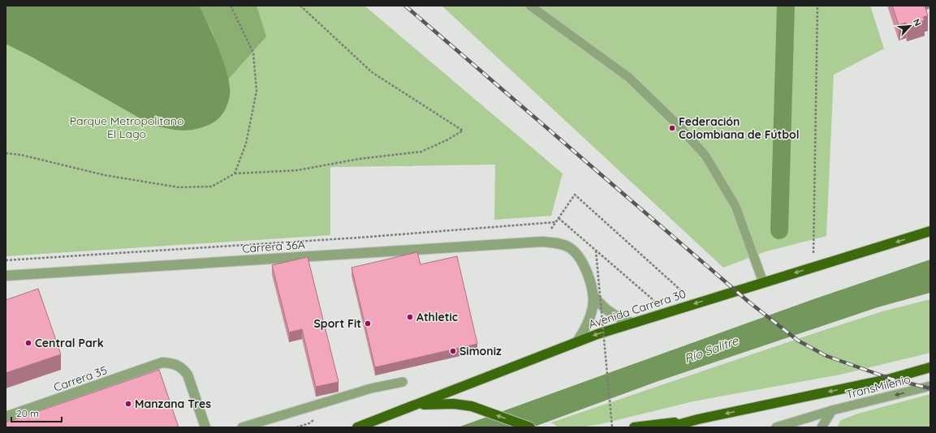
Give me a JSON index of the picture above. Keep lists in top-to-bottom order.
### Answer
{
  "streets": {
    "highway": ["Avenida Carrera 30"],
    "street": ["Carrera 36A", "Carrera 35"],
    "lane": ["TransMilenio"]
  },
  "one_way": ["Avenida Carrera 30", "TransMilenio"],
  "water": ["Río Salitre"],
  "parks": ["Parque Metropolitano El Lago"],
  "places": [
    "Federación Colombiana de Fútbol",
    "Athletic",
    "Sport Fit",
    "Central Park",
    "Simoniz",
    "Manzana Tres"
  ],
  "scale_bar": "20 m",
  "north": "top right"
}
